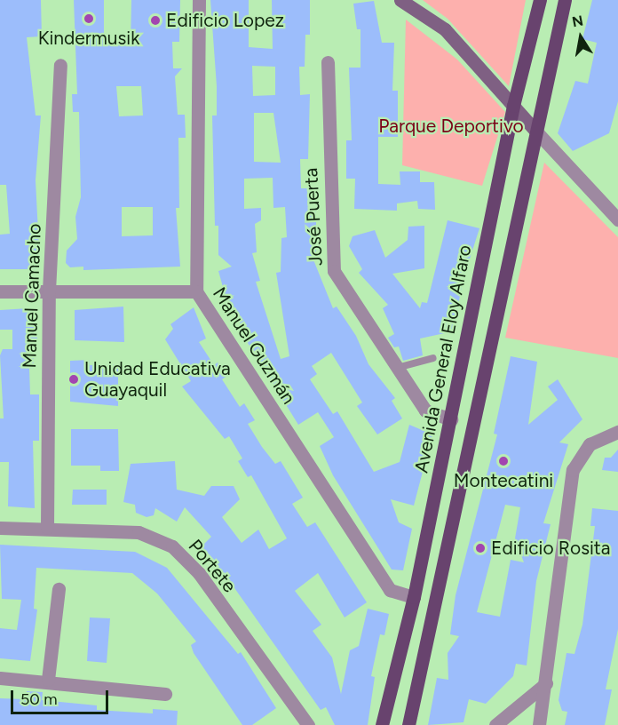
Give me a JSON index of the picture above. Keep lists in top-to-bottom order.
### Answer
{
  "streets": {
    "main road": ["Avenida General Eloy Alfaro"],
    "street": [
      "José Puerta",
      "Manuel Camacho",
      "Manuel Guzmán",
      "Portete"
    ]
  },
  "crossings": [
    ["José Puerta", "Avenida General Eloy Alfaro"],
    ["Manuel Camacho", "Portete"],
    ["Manuel Guzmán", "Avenida General Eloy Alfaro"]
  ],
  "parks": ["Parque Deportivo"],
  "places": [
    "Kindermusik",
    "Edificio Lopez",
    "Unidad Educativa Guayaquil",
    "Montecatini",
    "Edificio Rosita"
  ],
  "scale_bar": "50 m",
  "north": "top"
}
